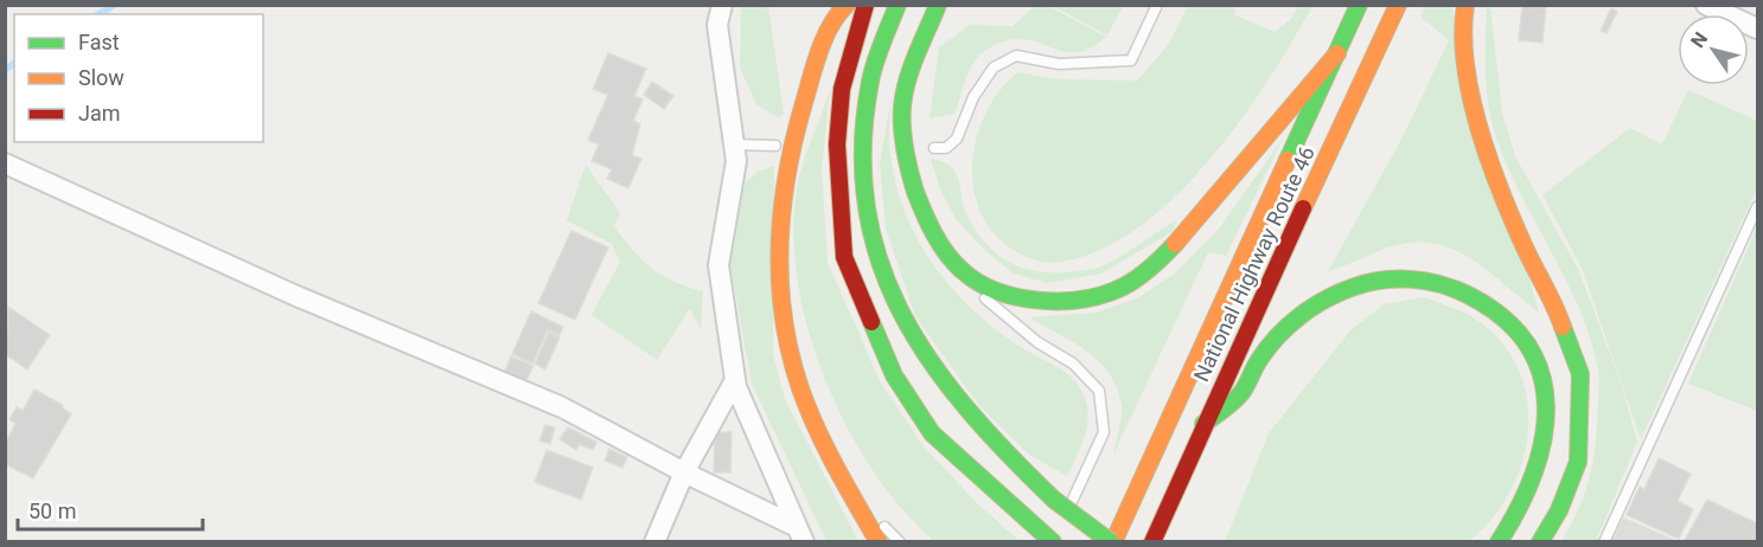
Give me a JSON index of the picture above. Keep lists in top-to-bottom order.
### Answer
{
  "streets": {
    "highway": ["National Highway Route 46"]
  },
  "legend": ["Fast", "Slow", "Jam"],
  "scale_bar": "50 m",
  "north": "top left"
}
